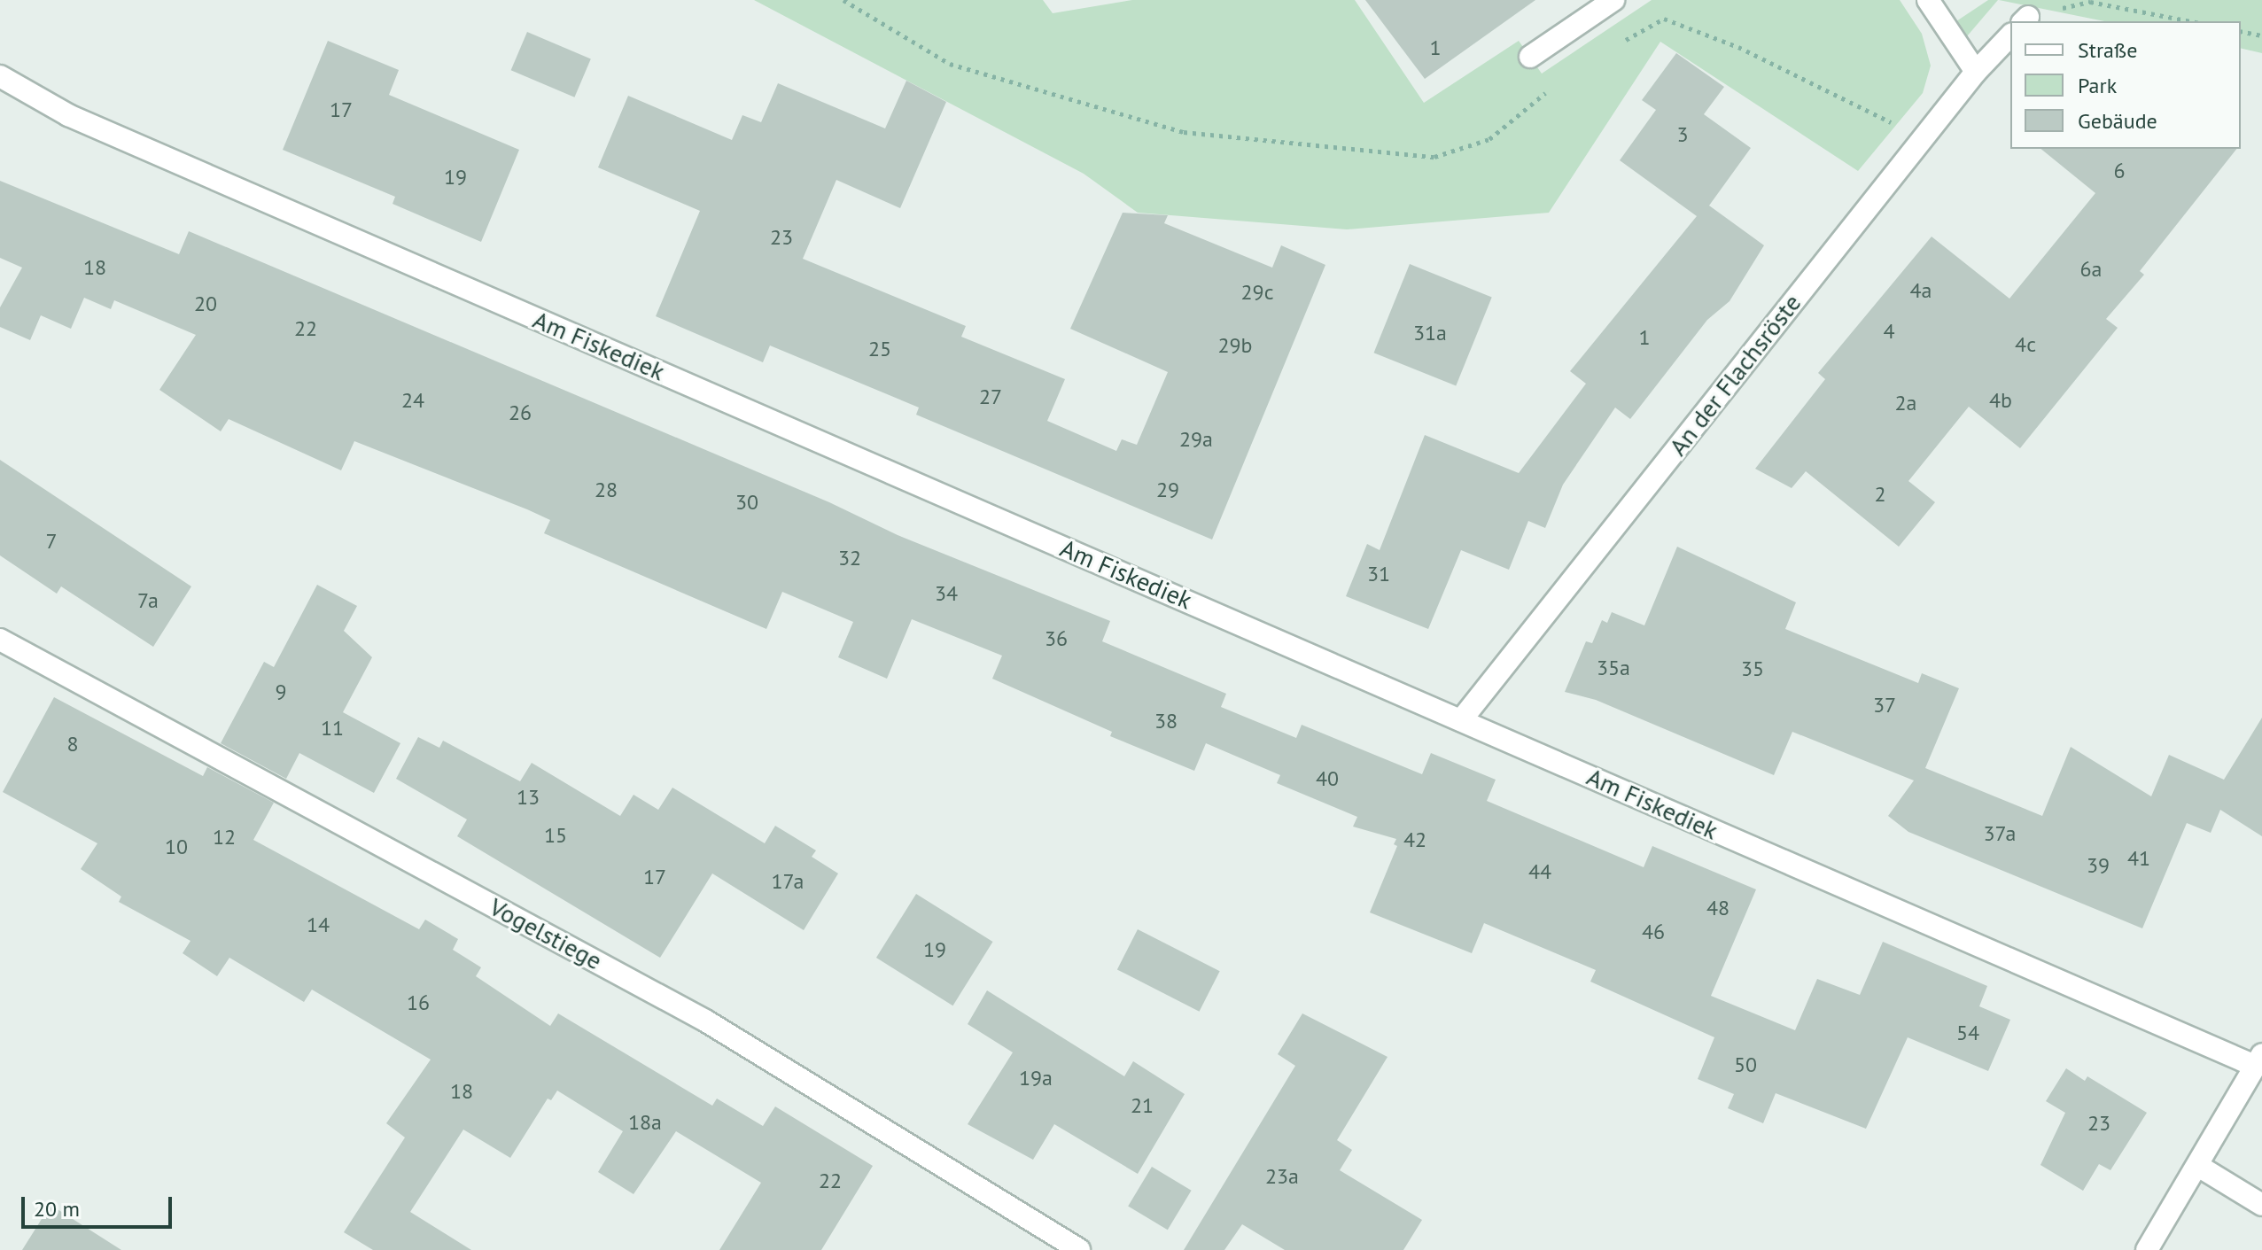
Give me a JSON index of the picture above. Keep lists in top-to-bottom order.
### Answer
{
  "streets": {
    "street": ["Am Fiskediek", "An der Flachsröste", "Vogelstiege"]
  },
  "crossings": [
    ["Am Fiskediek", "An der Flachsröste"]
  ],
  "house_numbers": [
    "1",
    "17",
    "3",
    "6",
    "19",
    "23",
    "18",
    "6a",
    "4a",
    "29c",
    "20",
    "22",
    "4",
    "31a",
    "1",
    "4c",
    "29b",
    "25",
    "27",
    "24",
    "4b",
    "2a",
    "26",
    "29a",
    "28",
    "29",
    "2",
    "30",
    "7",
    "32",
    "31",
    "34",
    "7a",
    "36",
    "35a",
    "35",
    "9",
    "37",
    "38",
    "11",
    "8",
    "40",
    "13",
    "37a",
    "15",
    "12",
    "42",
    "10",
    "41",
    "39",
    "44",
    "17",
    "17a",
    "48",
    "14",
    "46",
    "19",
    "16",
    "54",
    "50",
    "19a",
    "18",
    "21",
    "18a",
    "23",
    "23a",
    "22"
  ],
  "legend": ["Straße", "Park", "Gebäude"],
  "scale_bar": "20 m"
}
